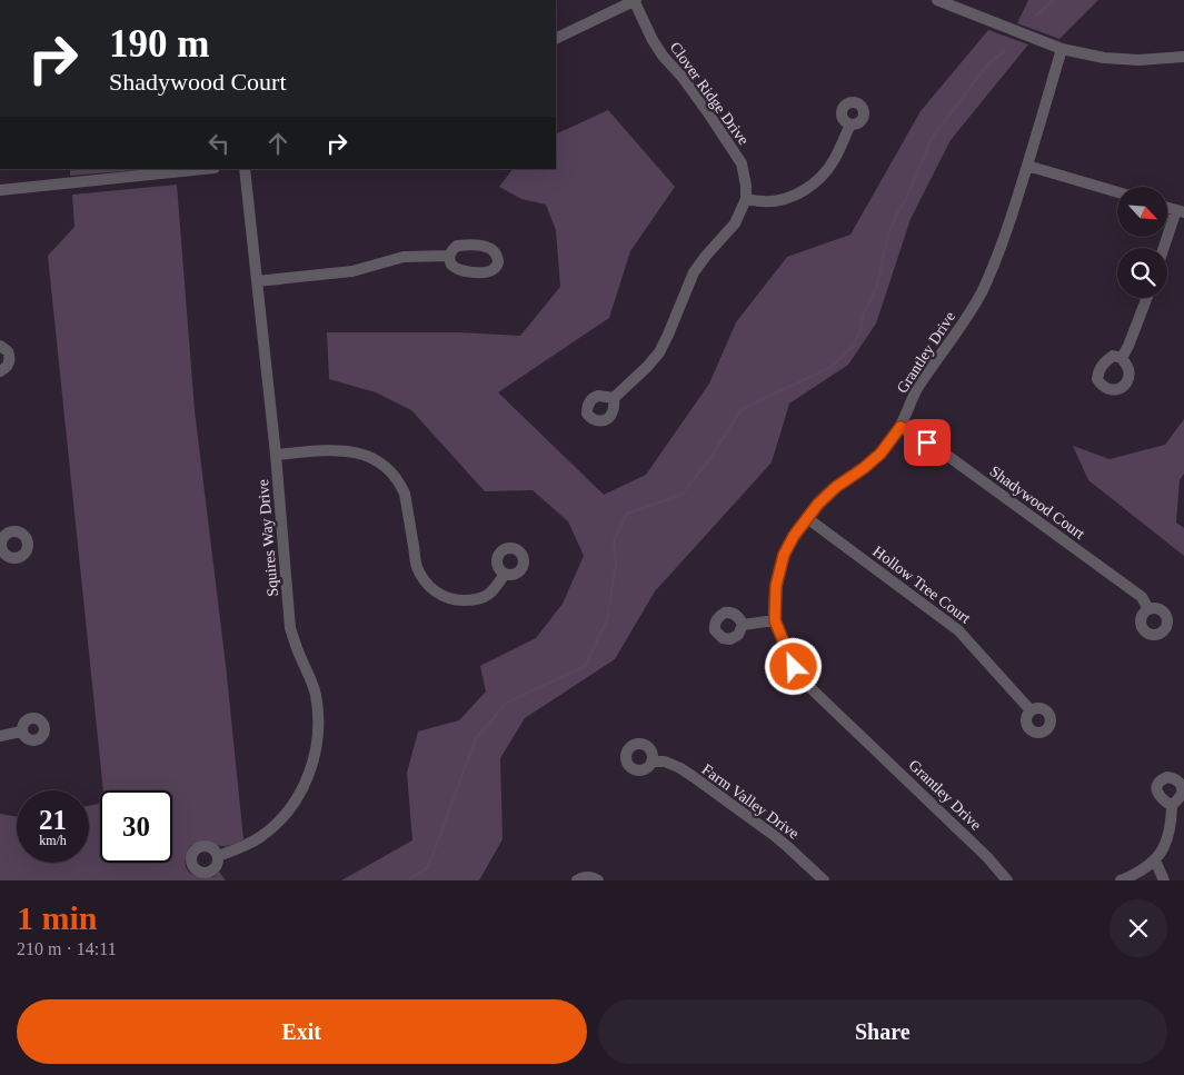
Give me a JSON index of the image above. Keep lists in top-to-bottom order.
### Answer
{
  "streets": {
    "street": [
      "Clover Ridge Drive",
      "Grantley Drive",
      "Shadywood Court",
      "Squires Way Drive",
      "Hollow Tree Court",
      "Farm Valley Drive"
    ]
  },
  "crossings": [
    ["Grantley Drive", "Shadywood Court"],
    ["Grantley Drive", "Hollow Tree Court"]
  ],
  "north": "bottom right",
  "page": {
    "turn": ["190 m", "Shadywood Court"],
    "speed": "21 km/h",
    "limit": "30",
    "heading": ["1 min", "210 m · 14:11"],
    "buttons": ["Exit", "Share"]
  }
}
